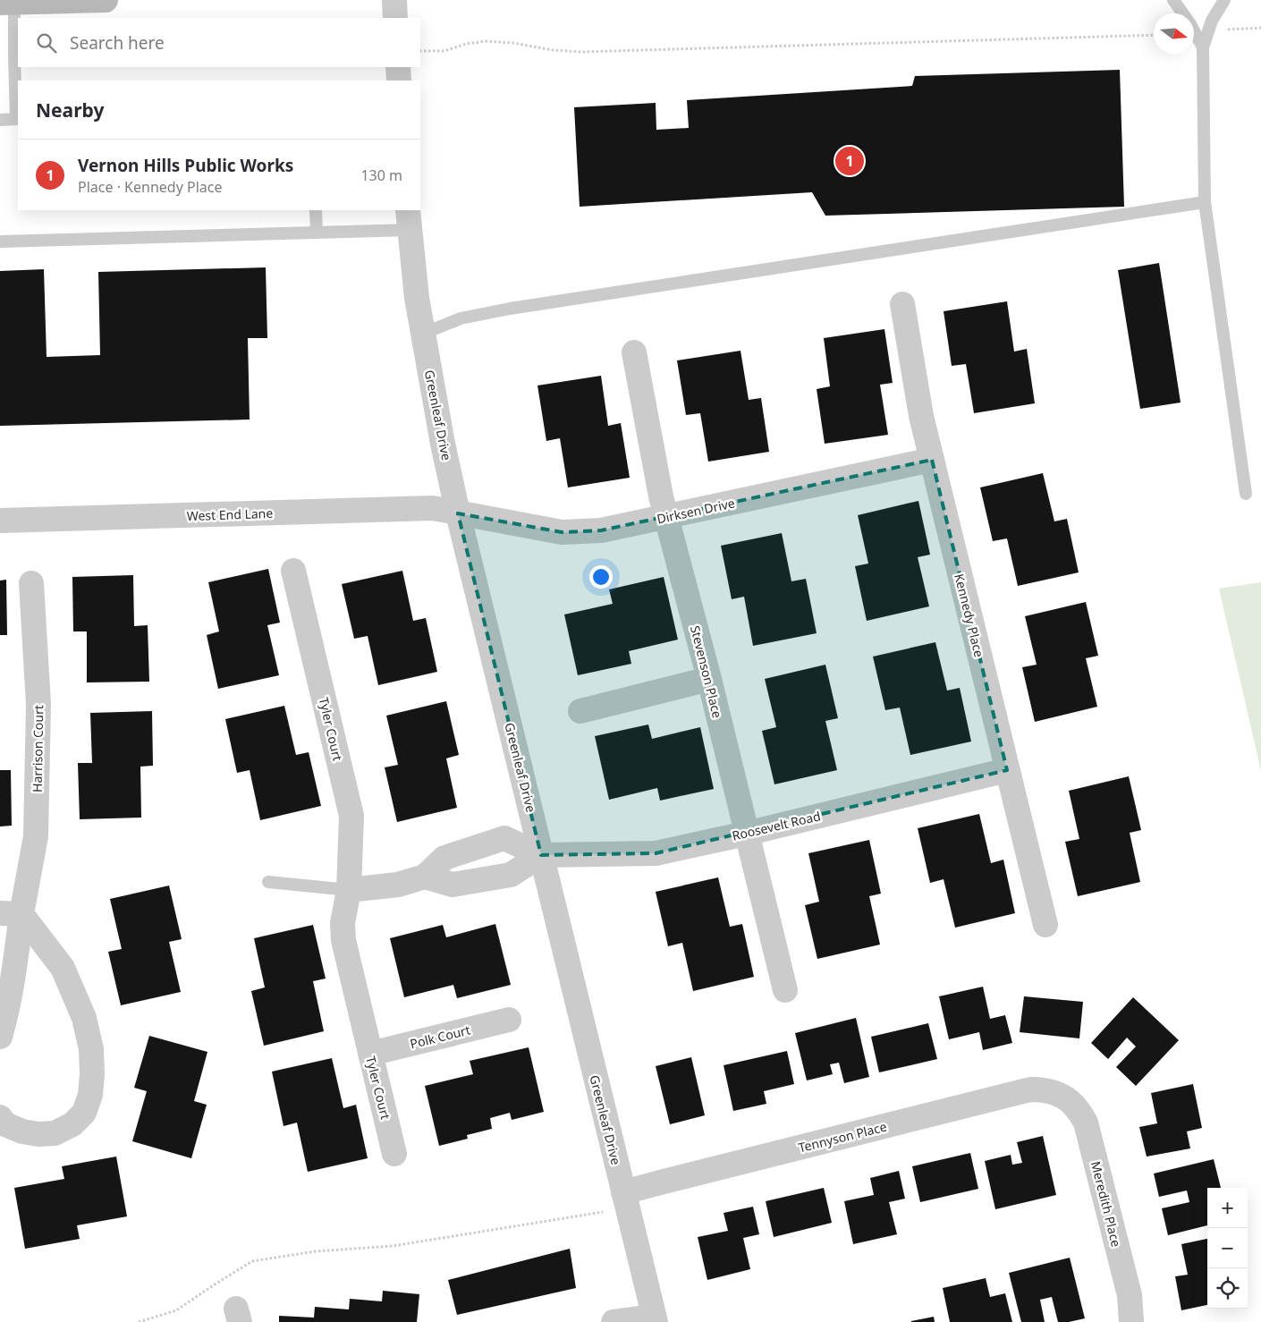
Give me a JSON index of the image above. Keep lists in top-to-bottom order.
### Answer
{
  "streets": {
    "street": [
      "Greenleaf Drive",
      "Dirksen Drive",
      "West End Lane",
      "Kennedy Place",
      "Stevenson Place",
      "Tyler Court",
      "Harrison Court",
      "Roosevelt Road",
      "Polk Court",
      "Tennyson Place",
      "Meredith Place"
    ]
  },
  "crossings": [
    ["Greenleaf Drive", "Dirksen Drive"],
    ["Greenleaf Drive", "West End Lane"],
    ["Greenleaf Drive", "Roosevelt Road"],
    ["Greenleaf Drive", "Tennyson Place"],
    ["Dirksen Drive", "West End Lane"],
    ["Dirksen Drive", "Kennedy Place"],
    ["Dirksen Drive", "Stevenson Place"],
    ["Kennedy Place", "Roosevelt Road"],
    ["Stevenson Place", "Roosevelt Road"],
    ["Tyler Court", "Polk Court"],
    ["Tennyson Place", "Meredith Place"]
  ],
  "north": "right",
  "page": {
    "search": "Search here",
    "heading": "Nearby",
    "list": [
      {
        "mark": "1",
        "name": "Vernon Hills Public Works",
        "note": "Place · Kennedy Place",
        "value": "130 m"
      }
    ],
    "pins": "1",
    "map_buttons": ["+", "−"]
  }
}
